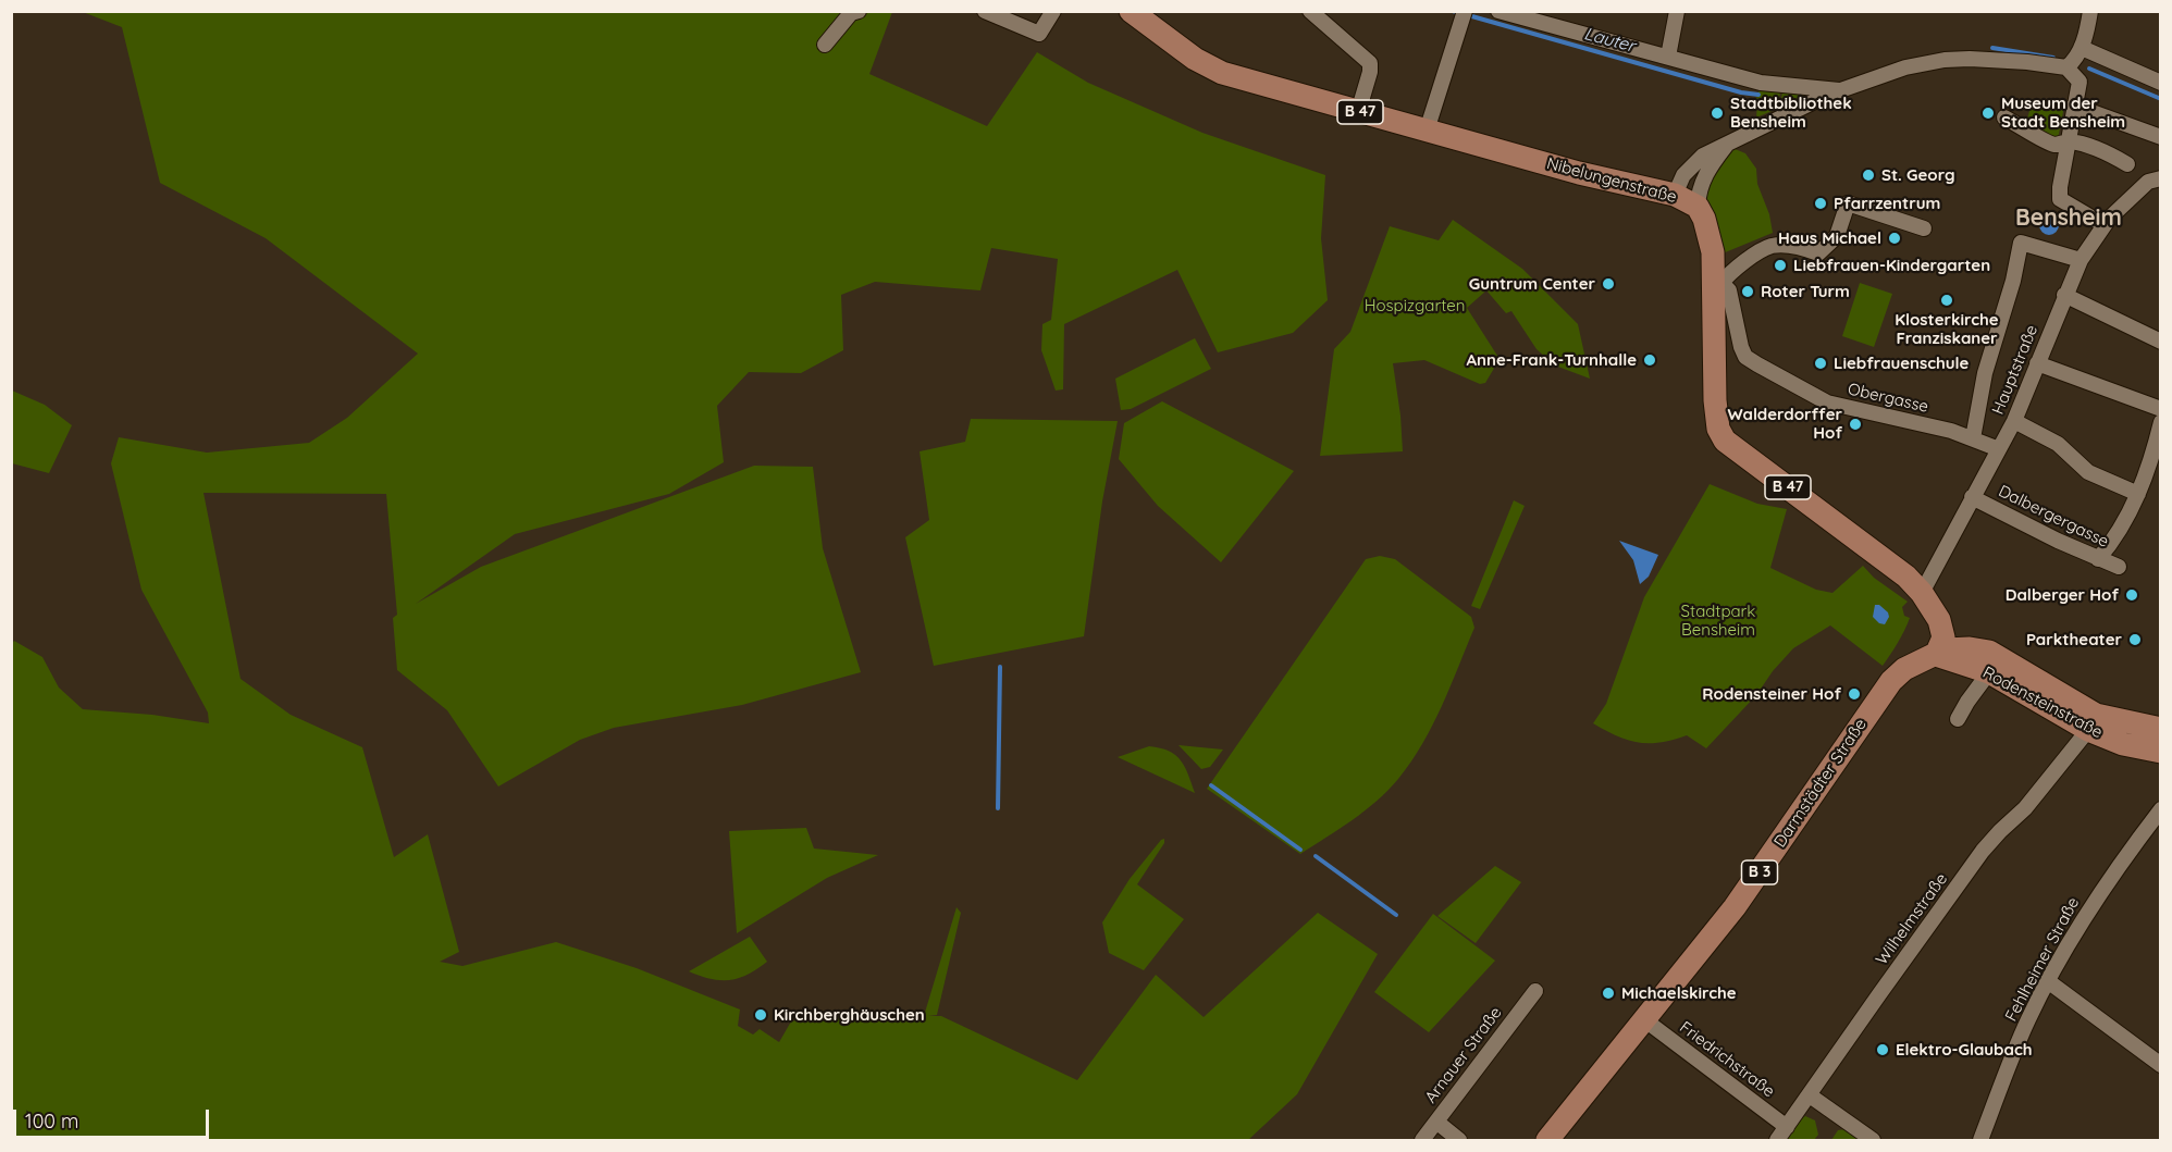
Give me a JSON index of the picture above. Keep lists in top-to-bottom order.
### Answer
{
  "streets": {
    "main road": [
      "B 47",
      "Nibelungenstraße",
      "Rodensteinstraße",
      "Darmstädter Straße",
      "B 3"
    ],
    "street": [
      "Hauptstraße",
      "Obergasse",
      "Dalbergergasse",
      "Wilhelmstraße",
      "Fehlheimer Straße",
      "Arnauer Straße",
      "Friedrichstraße"
    ]
  },
  "crossings": [
    ["B 47", "Nibelungenstraße"],
    ["B 47", "Hauptstraße"],
    ["B 47", "Rodensteinstraße"],
    ["Nibelungenstraße", "Hauptstraße"],
    ["Nibelungenstraße", "Obergasse"],
    ["Hauptstraße", "Obergasse"],
    ["Hauptstraße", "Dalbergergasse"],
    ["Rodensteinstraße", "Darmstädter Straße"],
    ["Rodensteinstraße", "Wilhelmstraße"],
    ["Darmstädter Straße", "Friedrichstraße"],
    ["Wilhelmstraße", "Friedrichstraße"]
  ],
  "districts": ["Bensheim"],
  "water": ["Lauter"],
  "parks": ["Hospizgarten", "Stadtpark Bensheim"],
  "places": [
    "Stadtbibliothek Bensheim",
    "Museum der Stadt Bensheim",
    "St. Georg",
    "Pfarrzentrum",
    "Haus Michael",
    "Liebfrauen-Kindergarten",
    "Guntrum Center",
    "Roter Turm",
    "Klosterkirche Franziskaner",
    "Anne-Frank-Turnhalle",
    "Liebfrauenschule",
    "Walderdorffer Hof",
    "Dalberger Hof",
    "Parktheater",
    "Rodensteiner Hof",
    "Michaelskirche",
    "Kirchberghäuschen",
    "Elektro-Glaubach"
  ],
  "scale_bar": "100 m"
}
